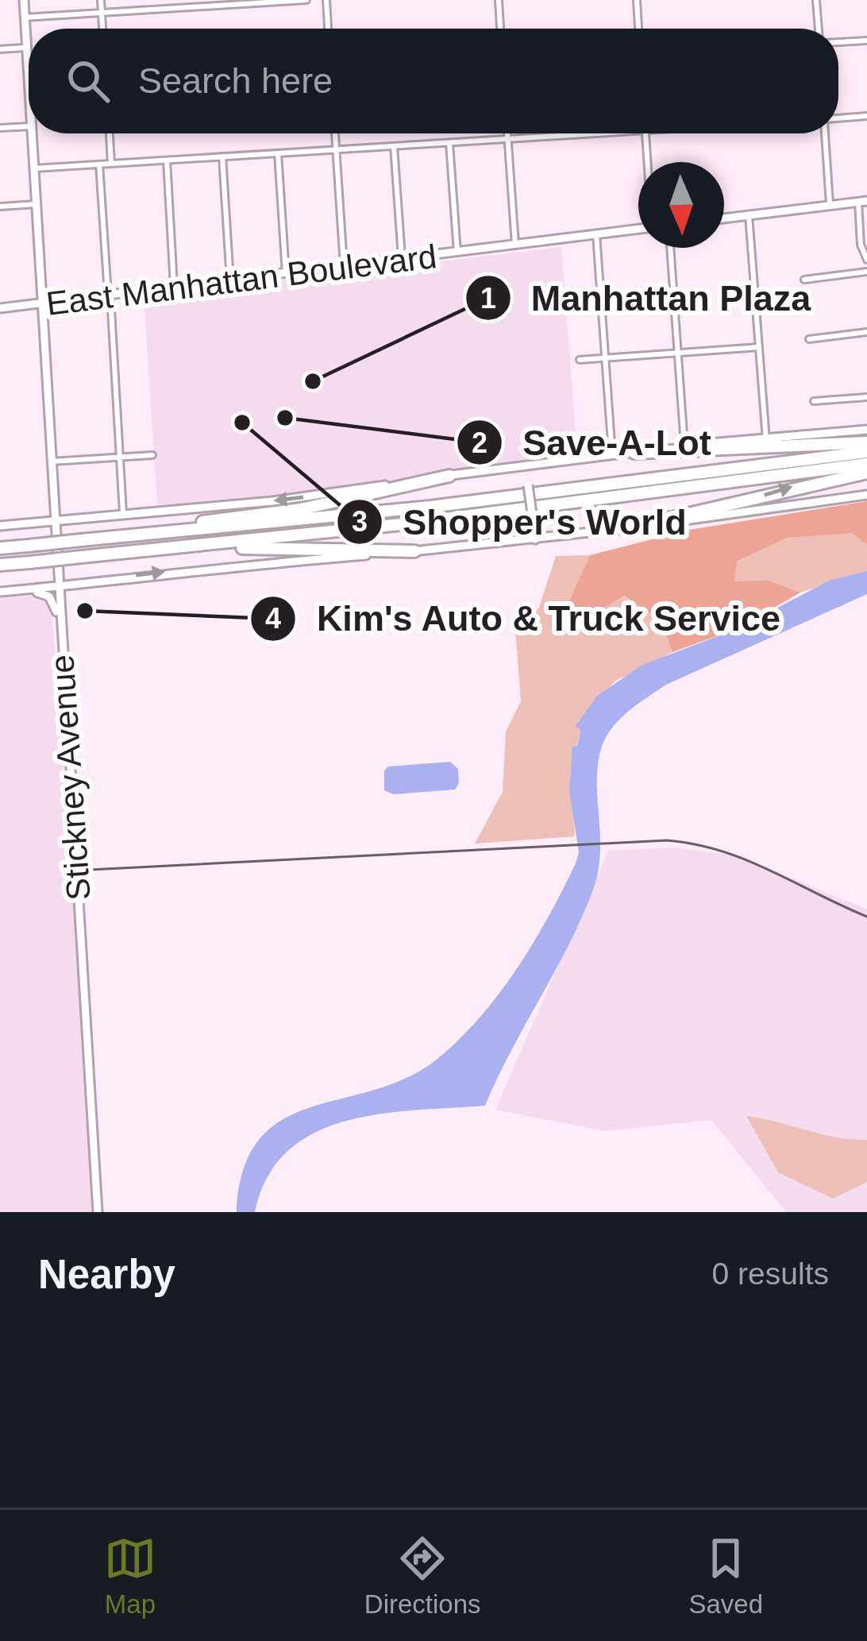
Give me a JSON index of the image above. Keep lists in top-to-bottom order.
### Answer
{
  "streets": {
    "main road": ["East Manhattan Boulevard", "Stickney Avenue"]
  },
  "crossings": [
    ["East Manhattan Boulevard", "Stickney Avenue"]
  ],
  "places": [
    "Manhattan Plaza",
    "Save-A-Lot",
    "Shopper's World",
    "Kim's Auto & Truck Service"
  ],
  "north": "bottom",
  "page": {
    "search": "Search here",
    "heading": ["Nearby", "0 results"],
    "nav": ["Map", "Directions", "Saved"]
  }
}
